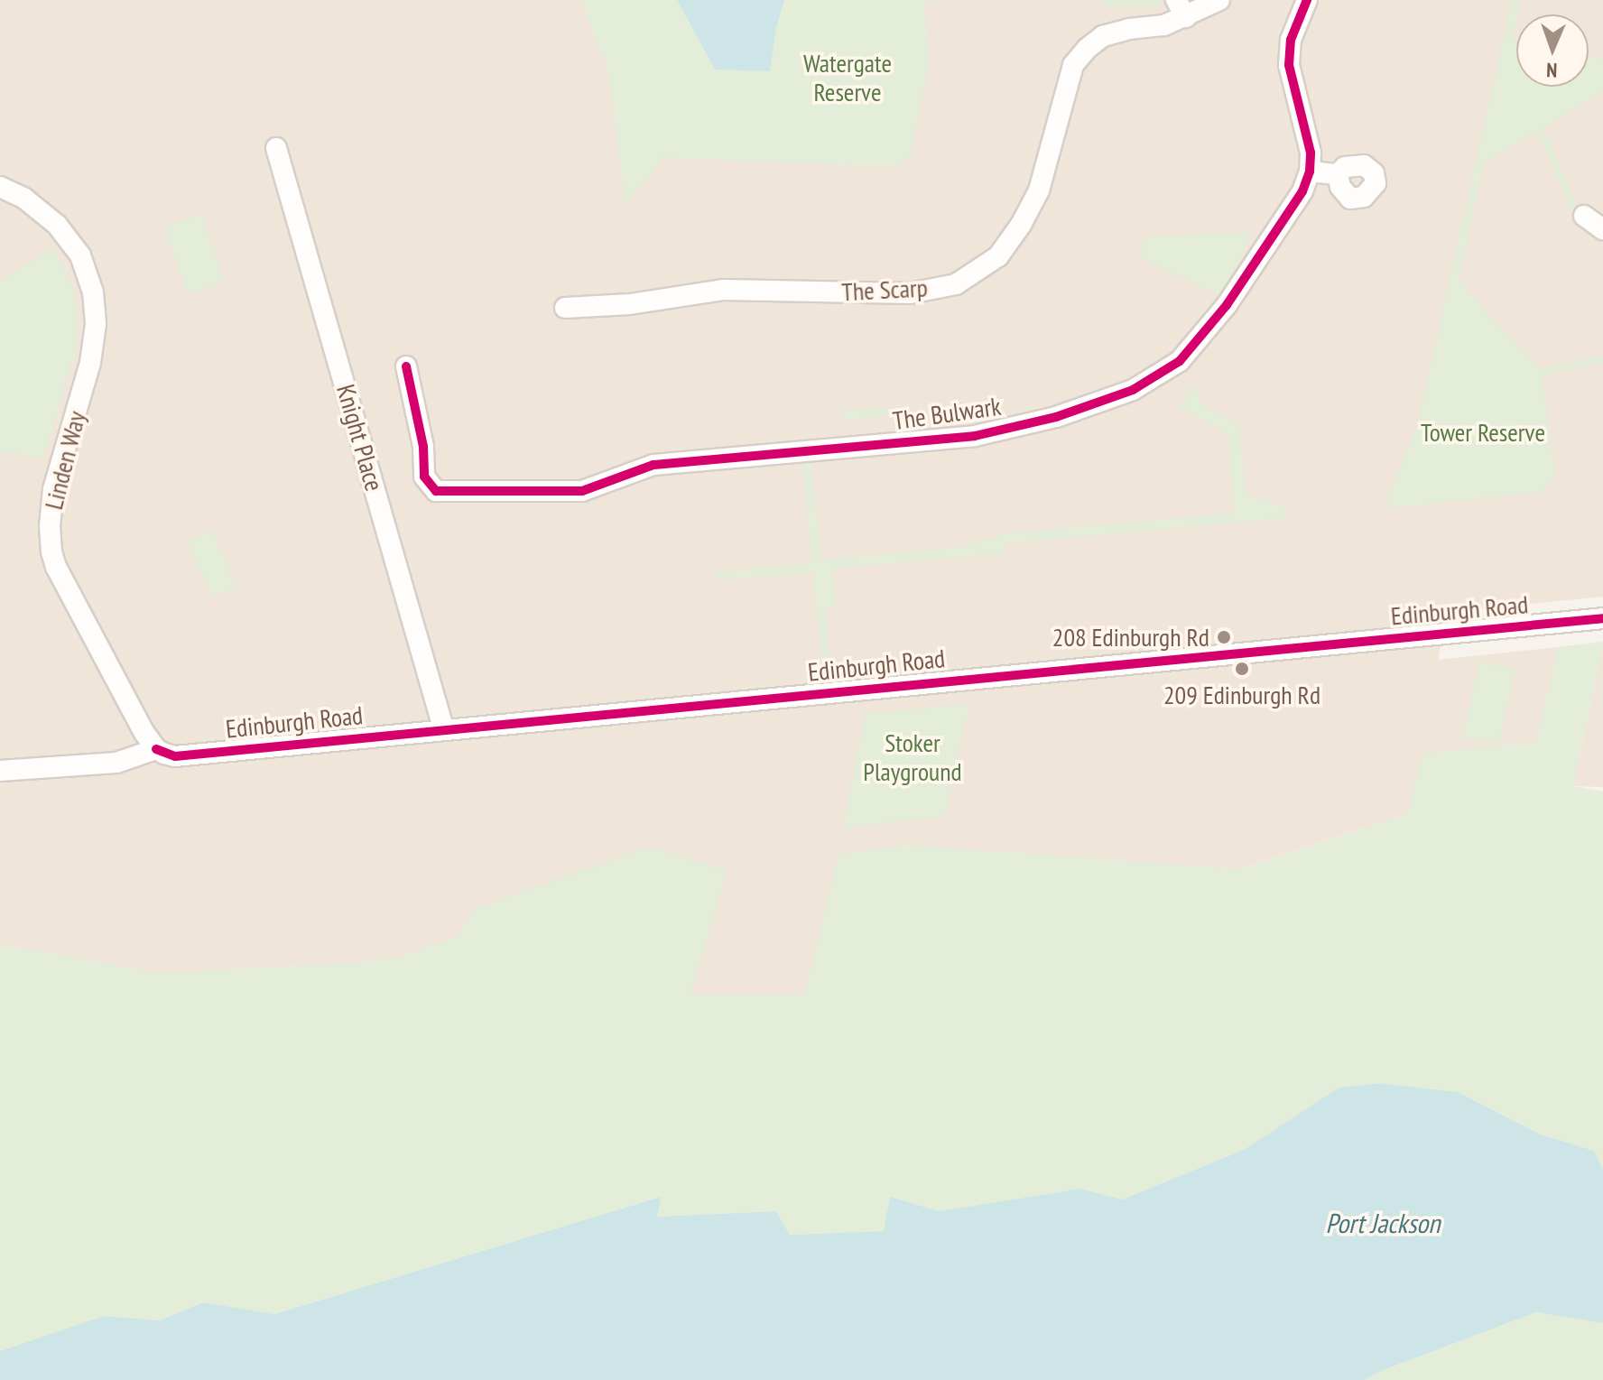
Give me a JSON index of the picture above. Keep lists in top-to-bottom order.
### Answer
{
  "streets": {
    "street": [
      "The Scarp",
      "The Bulwark",
      "Knight Place",
      "Linden Way",
      "Edinburgh Road"
    ]
  },
  "crossings": [
    ["Knight Place", "Edinburgh Road"],
    ["Linden Way", "Edinburgh Road"]
  ],
  "water": ["Port Jackson"],
  "parks": ["Watergate Reserve", "Tower Reserve", "Stoker Playground"],
  "places": ["208 Edinburgh Rd", "209 Edinburgh Rd"],
  "north": "bottom"
}
